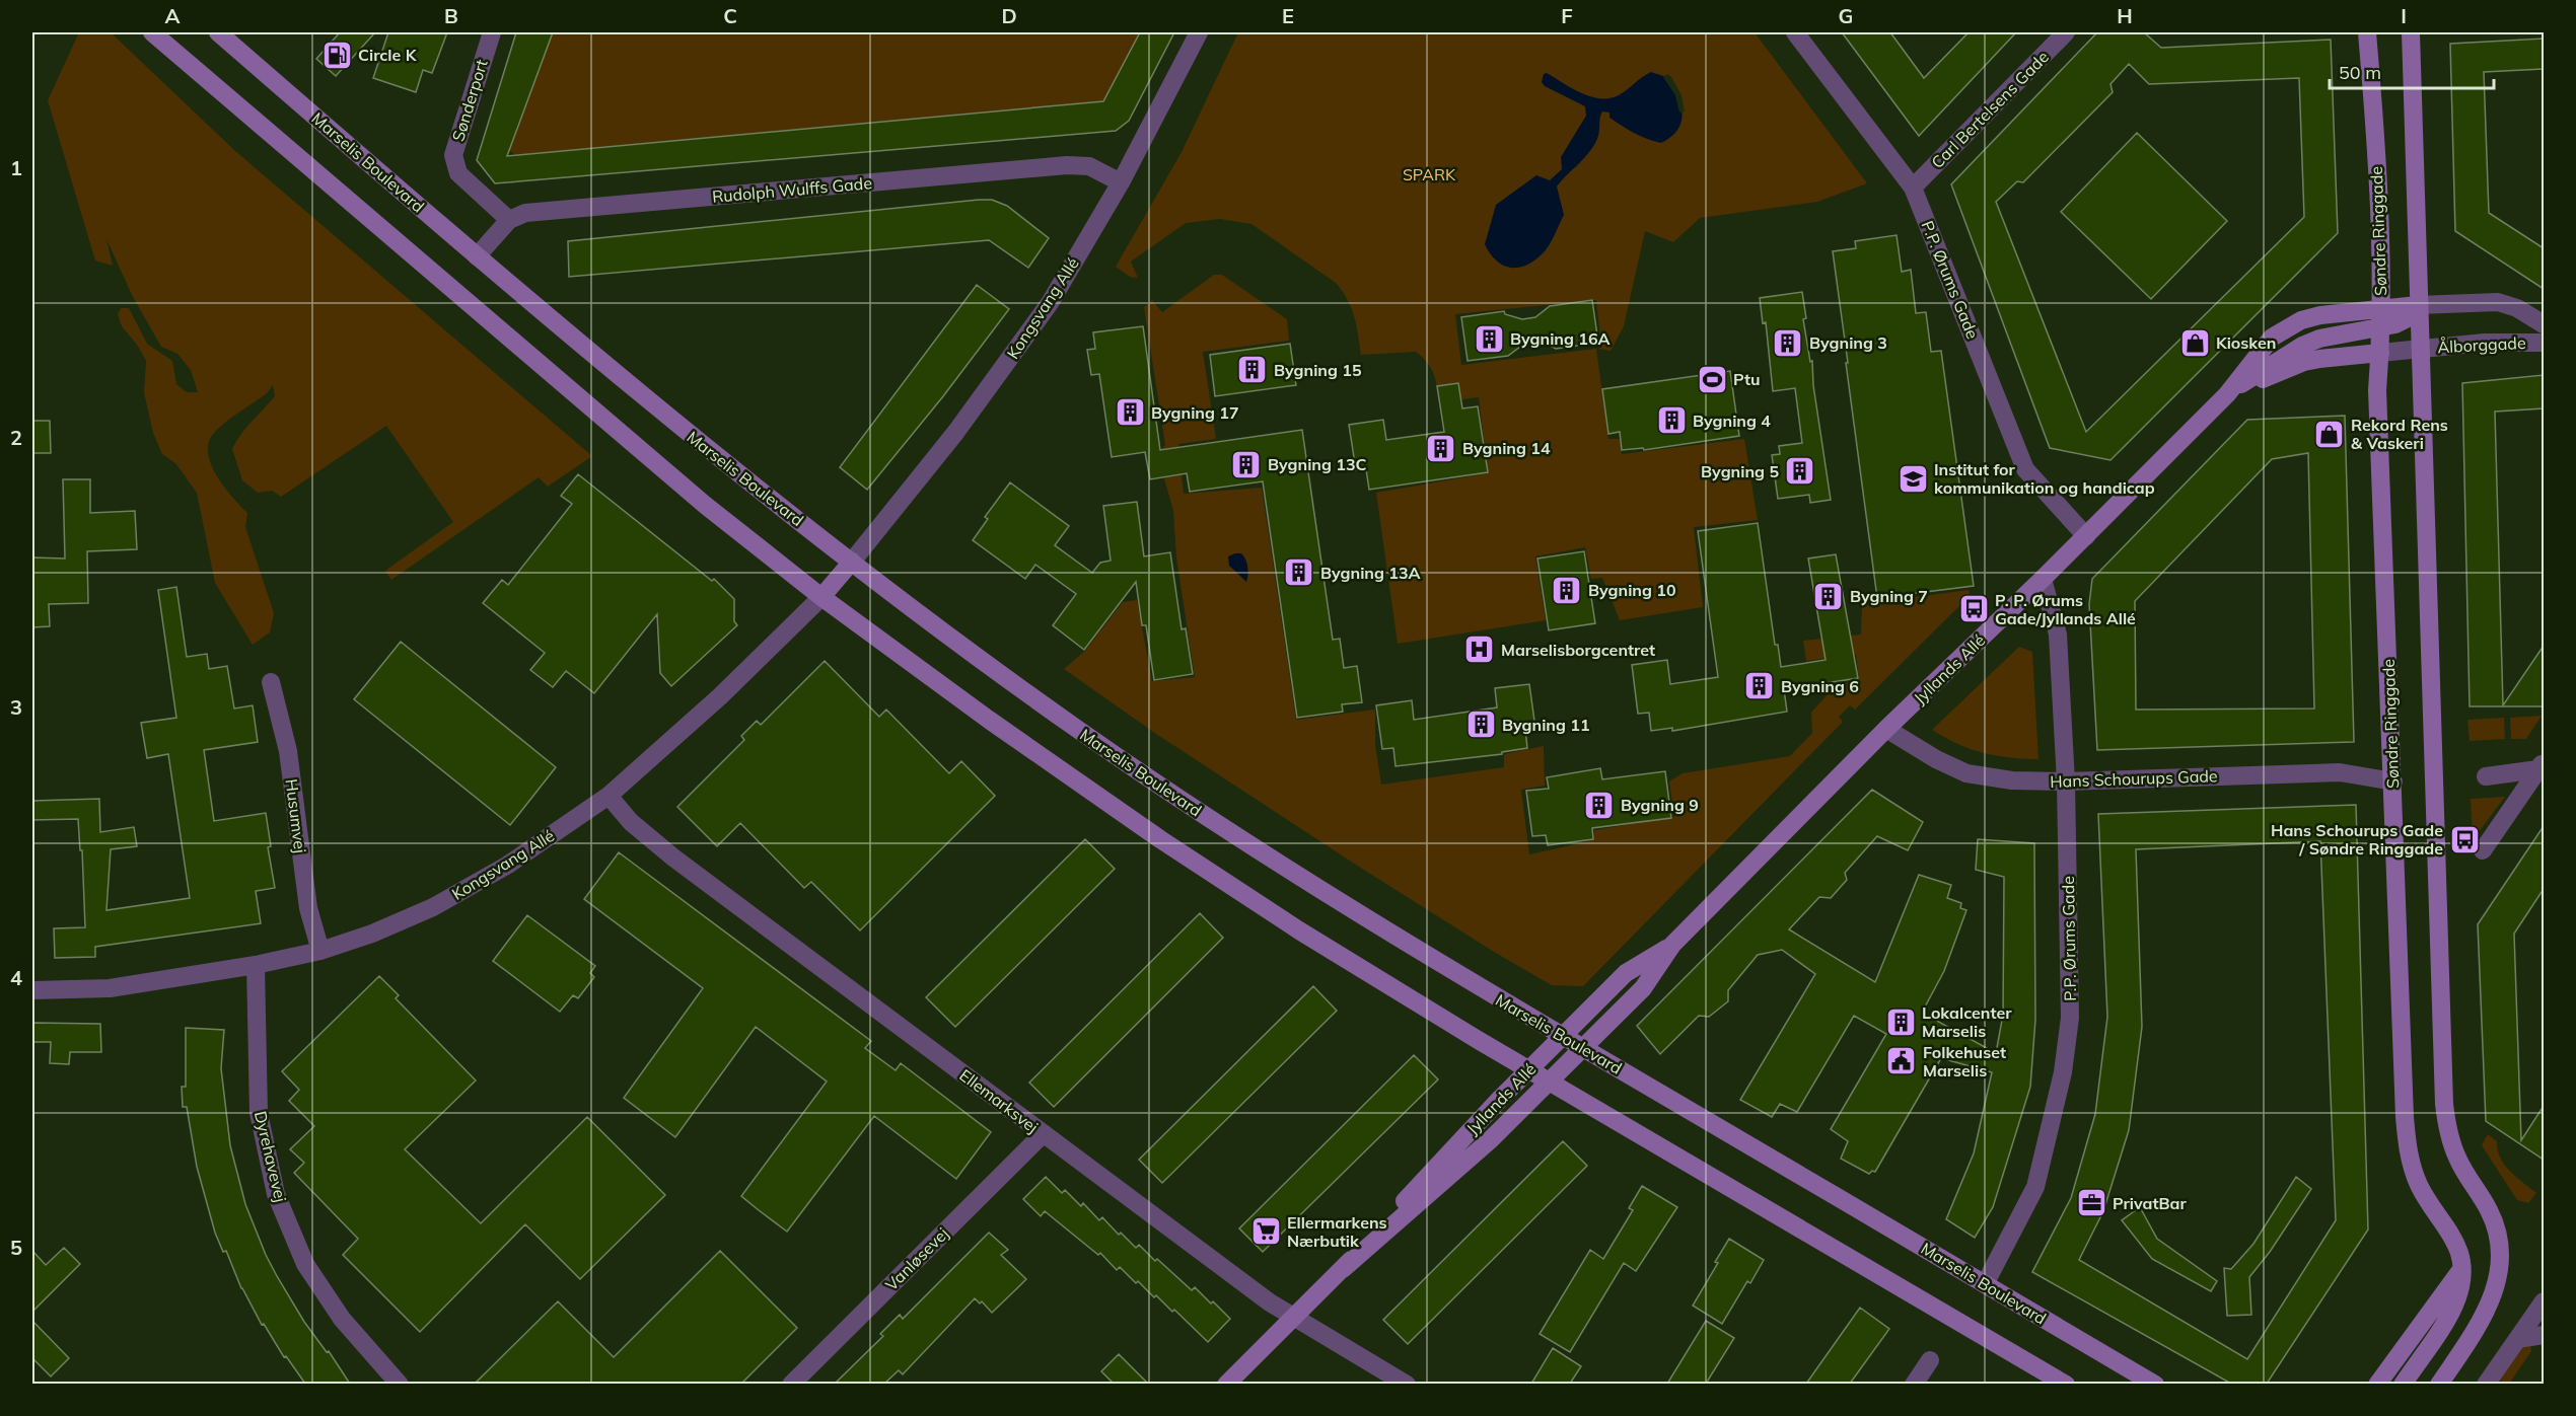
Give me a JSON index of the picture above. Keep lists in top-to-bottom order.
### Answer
{
  "streets": {
    "main road": ["Marselis Boulevard", "Søndre Ringgade", "Jyllands Allé"],
    "street": [
      "Sønderport",
      "Carl Bertelsens Gade",
      "Rudolph Wulffs Gade",
      "P.P. Ørums Gade",
      "Kongsvang Allé",
      "Ålborggade",
      "Hans Schourups Gade",
      "Husumvej",
      "Ellemarksvej",
      "Dyrehavevej",
      "Vanløsevej"
    ]
  },
  "crossings": [
    ["Sønderport", "Rudolph Wulffs Gade"],
    ["Carl Bertelsens Gade", "P.P. Ørums Gade"],
    ["Marselis Boulevard", "P.P. Ørums Gade"],
    ["Marselis Boulevard", "Kongsvang Allé"],
    ["Marselis Boulevard", "Jyllands Allé"],
    ["Rudolph Wulffs Gade", "Kongsvang Allé"],
    ["Søndre Ringgade", "Ålborggade"],
    ["Søndre Ringgade", "Jyllands Allé"],
    ["Søndre Ringgade", "Hans Schourups Gade"],
    ["P.P. Ørums Gade", "Jyllands Allé"],
    ["P.P. Ørums Gade", "Hans Schourups Gade"],
    ["Kongsvang Allé", "Husumvej"],
    ["Kongsvang Allé", "Ellemarksvej"],
    ["Kongsvang Allé", "Dyrehavevej"],
    ["Ålborggade", "Jyllands Allé"],
    ["Jyllands Allé", "Hans Schourups Gade"],
    ["Jyllands Allé", "Ellemarksvej"],
    ["Ellemarksvej", "Vanløsevej"]
  ],
  "parks": ["SPARK"],
  "places": {
    "fuel station": ["Circle K"],
    "building": [
      "Bygning 16A",
      "Bygning 3",
      "Bygning 15",
      "Bygning 17",
      "Bygning 4",
      "Bygning 14",
      "Bygning 13C",
      "Bygning 5",
      "Bygning 13A",
      "Bygning 10",
      "Bygning 7",
      "Bygning 6",
      "Bygning 11",
      "Bygning 9",
      "Lokalcenter Marselis"
    ],
    "shop": ["Kiosken", "Rekord Rens & Vaskeri"],
    "sports": ["Ptu"],
    "school or university": ["Institut for kommunikation og handicap"],
    "bus stop": ["P. P. Ørums Gade/Jyllands Allé", "Hans Schourups Gade / Søndre Ringgade"],
    "hospital": ["Marselisborgcentret"],
    "public building": ["Folkehuset Marselis"],
    "office": ["PrivatBar"],
    "supermarket": ["Ellermarkens Nærbutik"]
  },
  "scale_bar": "50 m",
  "grid": {
    "columns": [
      "A",
      "B",
      "C",
      "D",
      "E",
      "F",
      "G",
      "H",
      "I"
    ],
    "rows": [
      "1",
      "2",
      "3",
      "4",
      "5"
    ]
  }
}
